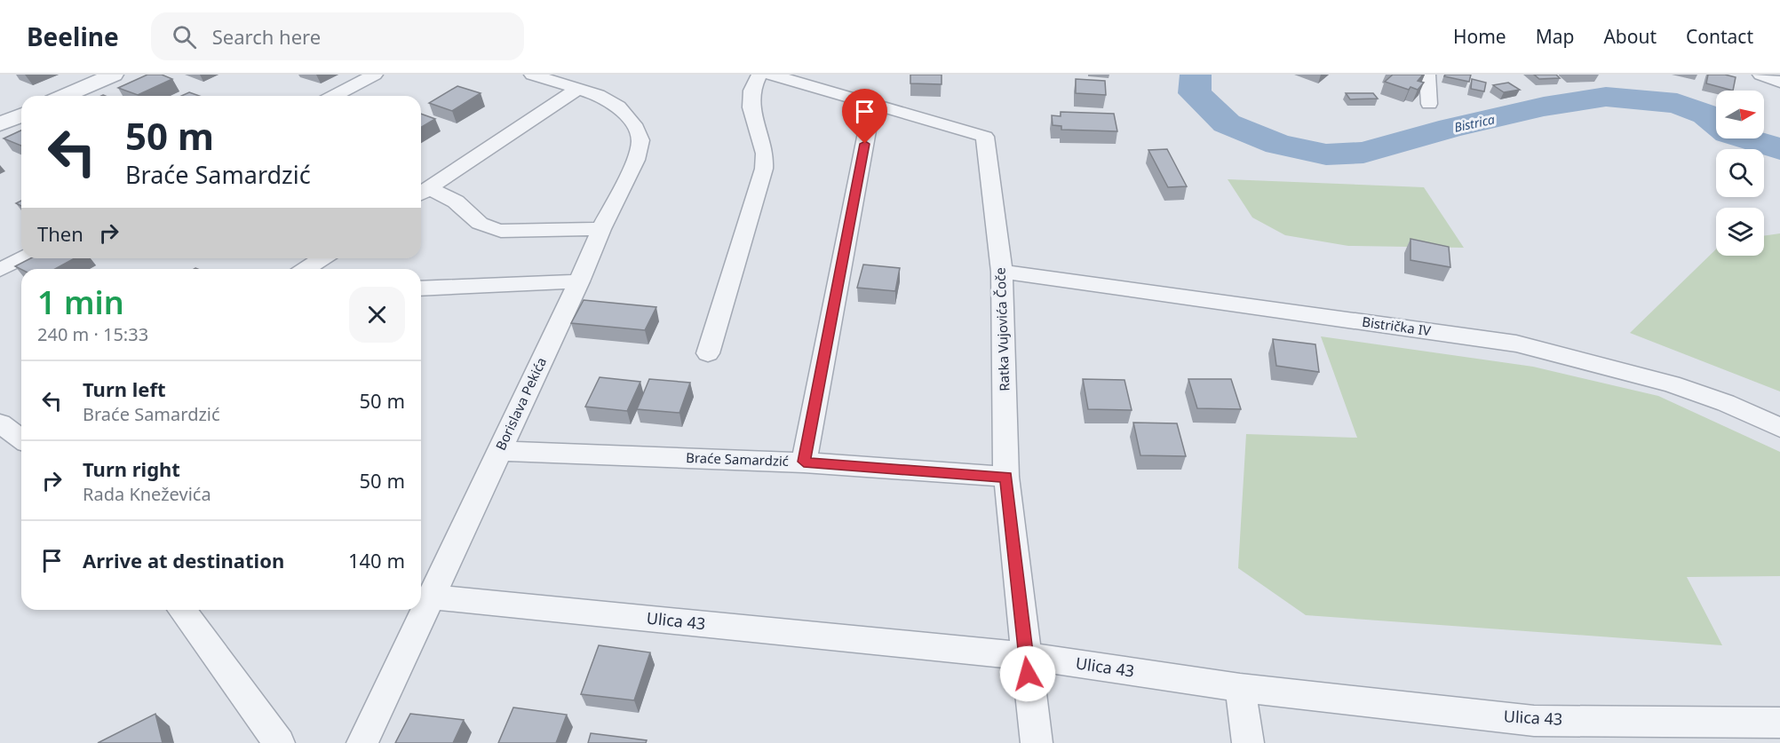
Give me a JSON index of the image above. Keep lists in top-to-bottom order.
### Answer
{
  "streets": {
    "street": [
      "Bistrička IV",
      "Ratka Vujovića Čoče",
      "Borislava Pekića",
      "Braće Samardzić",
      "Ulica 43"
    ]
  },
  "crossings": [
    ["Bistrička IV", "Ratka Vujovića Čoče"],
    ["Ratka Vujovića Čoče", "Braće Samardzić"],
    ["Ratka Vujovića Čoče", "Ulica 43"],
    ["Borislava Pekića", "Braće Samardzić"],
    ["Borislava Pekića", "Ulica 43"]
  ],
  "water": ["Bistrica"],
  "north": "right",
  "page": {
    "header": "Beeline",
    "search": "Search here",
    "nav": [
      "Home",
      "Map",
      "About",
      "Contact"
    ],
    "turn": ["50 m", "Braće Samardzić"],
    "then": "Then",
    "heading": ["1 min", "240 m · 15:33"],
    "list": [
      {
        "name": "Turn left",
        "note": "Braće Samardzić",
        "value": "50 m"
      },
      {
        "name": "Turn right",
        "note": "Rada Kneževića",
        "value": "50 m"
      },
      {
        "name": "Arrive at destination",
        "value": "140 m"
      }
    ]
  }
}
